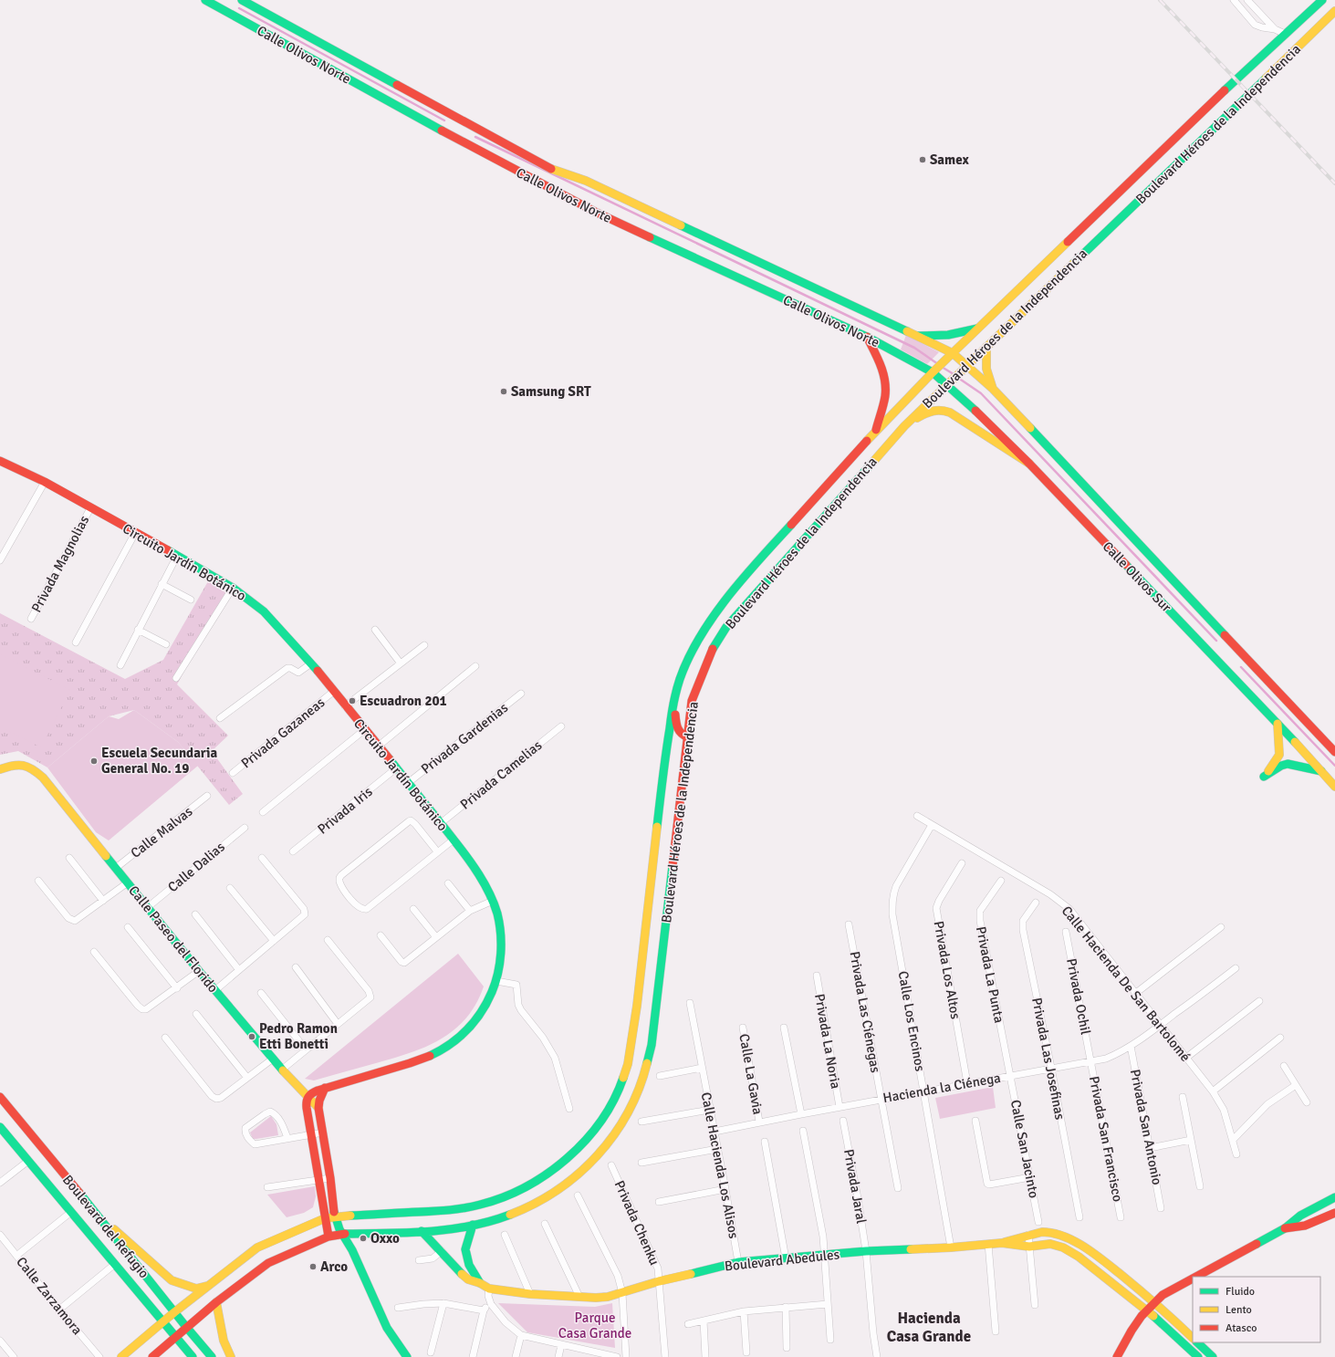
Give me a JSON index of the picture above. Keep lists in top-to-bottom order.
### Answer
{
  "streets": {
    "main road": [
      "Calle Olivos Norte",
      "Boulevard Héroes de la Independencia",
      "Circuito Jardín Botánico",
      "Calle Olivos Sur",
      "Calle Paseo del Florido",
      "Boulevard del Refugio",
      "Boulevard Abedules"
    ],
    "street": [
      "Privada Magnolias",
      "Privada Gazaneas",
      "Privada Gardenias",
      "Privada Camelias",
      "Privada Iris",
      "Calle Malvas",
      "Calle Dalias",
      "Privada Los Altos",
      "Privada La Punta",
      "Calle Hacienda De San Bartolomé",
      "Privada Ochil",
      "Privada Las Ciénegas",
      "Calle Los Encinos",
      "Privada La Noria",
      "Privada Las Josefinas",
      "Calle La Gavia",
      "Hacienda la Ciénega",
      "Privada San Antonio",
      "Privada San Francisco",
      "Calle San Jacinto",
      "Calle Hacienda Los Alisos",
      "Privada Jaral",
      "Privada Chenku",
      "Calle Zarzamora"
    ]
  },
  "crossings": [
    ["Calle Olivos Norte", "Boulevard Héroes de la Independencia"],
    ["Calle Olivos Norte", "Calle Olivos Sur"],
    ["Boulevard Héroes de la Independencia", "Calle Olivos Sur"],
    ["Boulevard Héroes de la Independencia", "Boulevard del Refugio"],
    ["Boulevard Héroes de la Independencia", "Boulevard Abedules"],
    ["Circuito Jardín Botánico", "Privada Magnolias"],
    ["Circuito Jardín Botánico", "Privada Gazaneas"],
    ["Circuito Jardín Botánico", "Privada Gardenias"],
    ["Circuito Jardín Botánico", "Privada Camelias"],
    ["Circuito Jardín Botánico", "Privada Iris"],
    ["Circuito Jardín Botánico", "Calle Paseo del Florido"],
    ["Calle Malvas", "Calle Paseo del Florido"],
    ["Calle Dalias", "Calle Paseo del Florido"],
    ["Privada Los Altos", "Hacienda la Ciénega"],
    ["Privada La Punta", "Hacienda la Ciénega"],
    ["Privada La Punta", "Calle San Jacinto"],
    ["Calle Hacienda De San Bartolomé", "Calle Los Encinos"],
    ["Calle Hacienda De San Bartolomé", "Hacienda la Ciénega"],
    ["Privada Ochil", "Hacienda la Ciénega"],
    ["Privada Ochil", "Privada San Francisco"],
    ["Privada Las Ciénegas", "Hacienda la Ciénega"],
    ["Calle Los Encinos", "Hacienda la Ciénega"],
    ["Calle Los Encinos", "Boulevard Abedules"],
    ["Privada La Noria", "Hacienda la Ciénega"],
    ["Privada Las Josefinas", "Hacienda la Ciénega"],
    ["Calle La Gavia", "Hacienda la Ciénega"],
    ["Hacienda la Ciénega", "Privada San Antonio"],
    ["Hacienda la Ciénega", "Privada San Francisco"],
    ["Hacienda la Ciénega", "Calle San Jacinto"],
    ["Hacienda la Ciénega", "Calle Hacienda Los Alisos"],
    ["Calle Hacienda Los Alisos", "Boulevard Abedules"],
    ["Privada Jaral", "Boulevard Abedules"],
    ["Privada Chenku", "Boulevard Abedules"]
  ],
  "districts": ["Hacienda Casa Grande"],
  "parks": ["Parque Casa Grande"],
  "places": [
    "Samex",
    "Samsung SRT",
    "Escuadron 201",
    "Escuela Secundaria General No. 19",
    "Pedro Ramon Etti Bonetti",
    "Oxxo",
    "Arco"
  ],
  "legend": ["Fluido", "Lento", "Atasco"]
}
